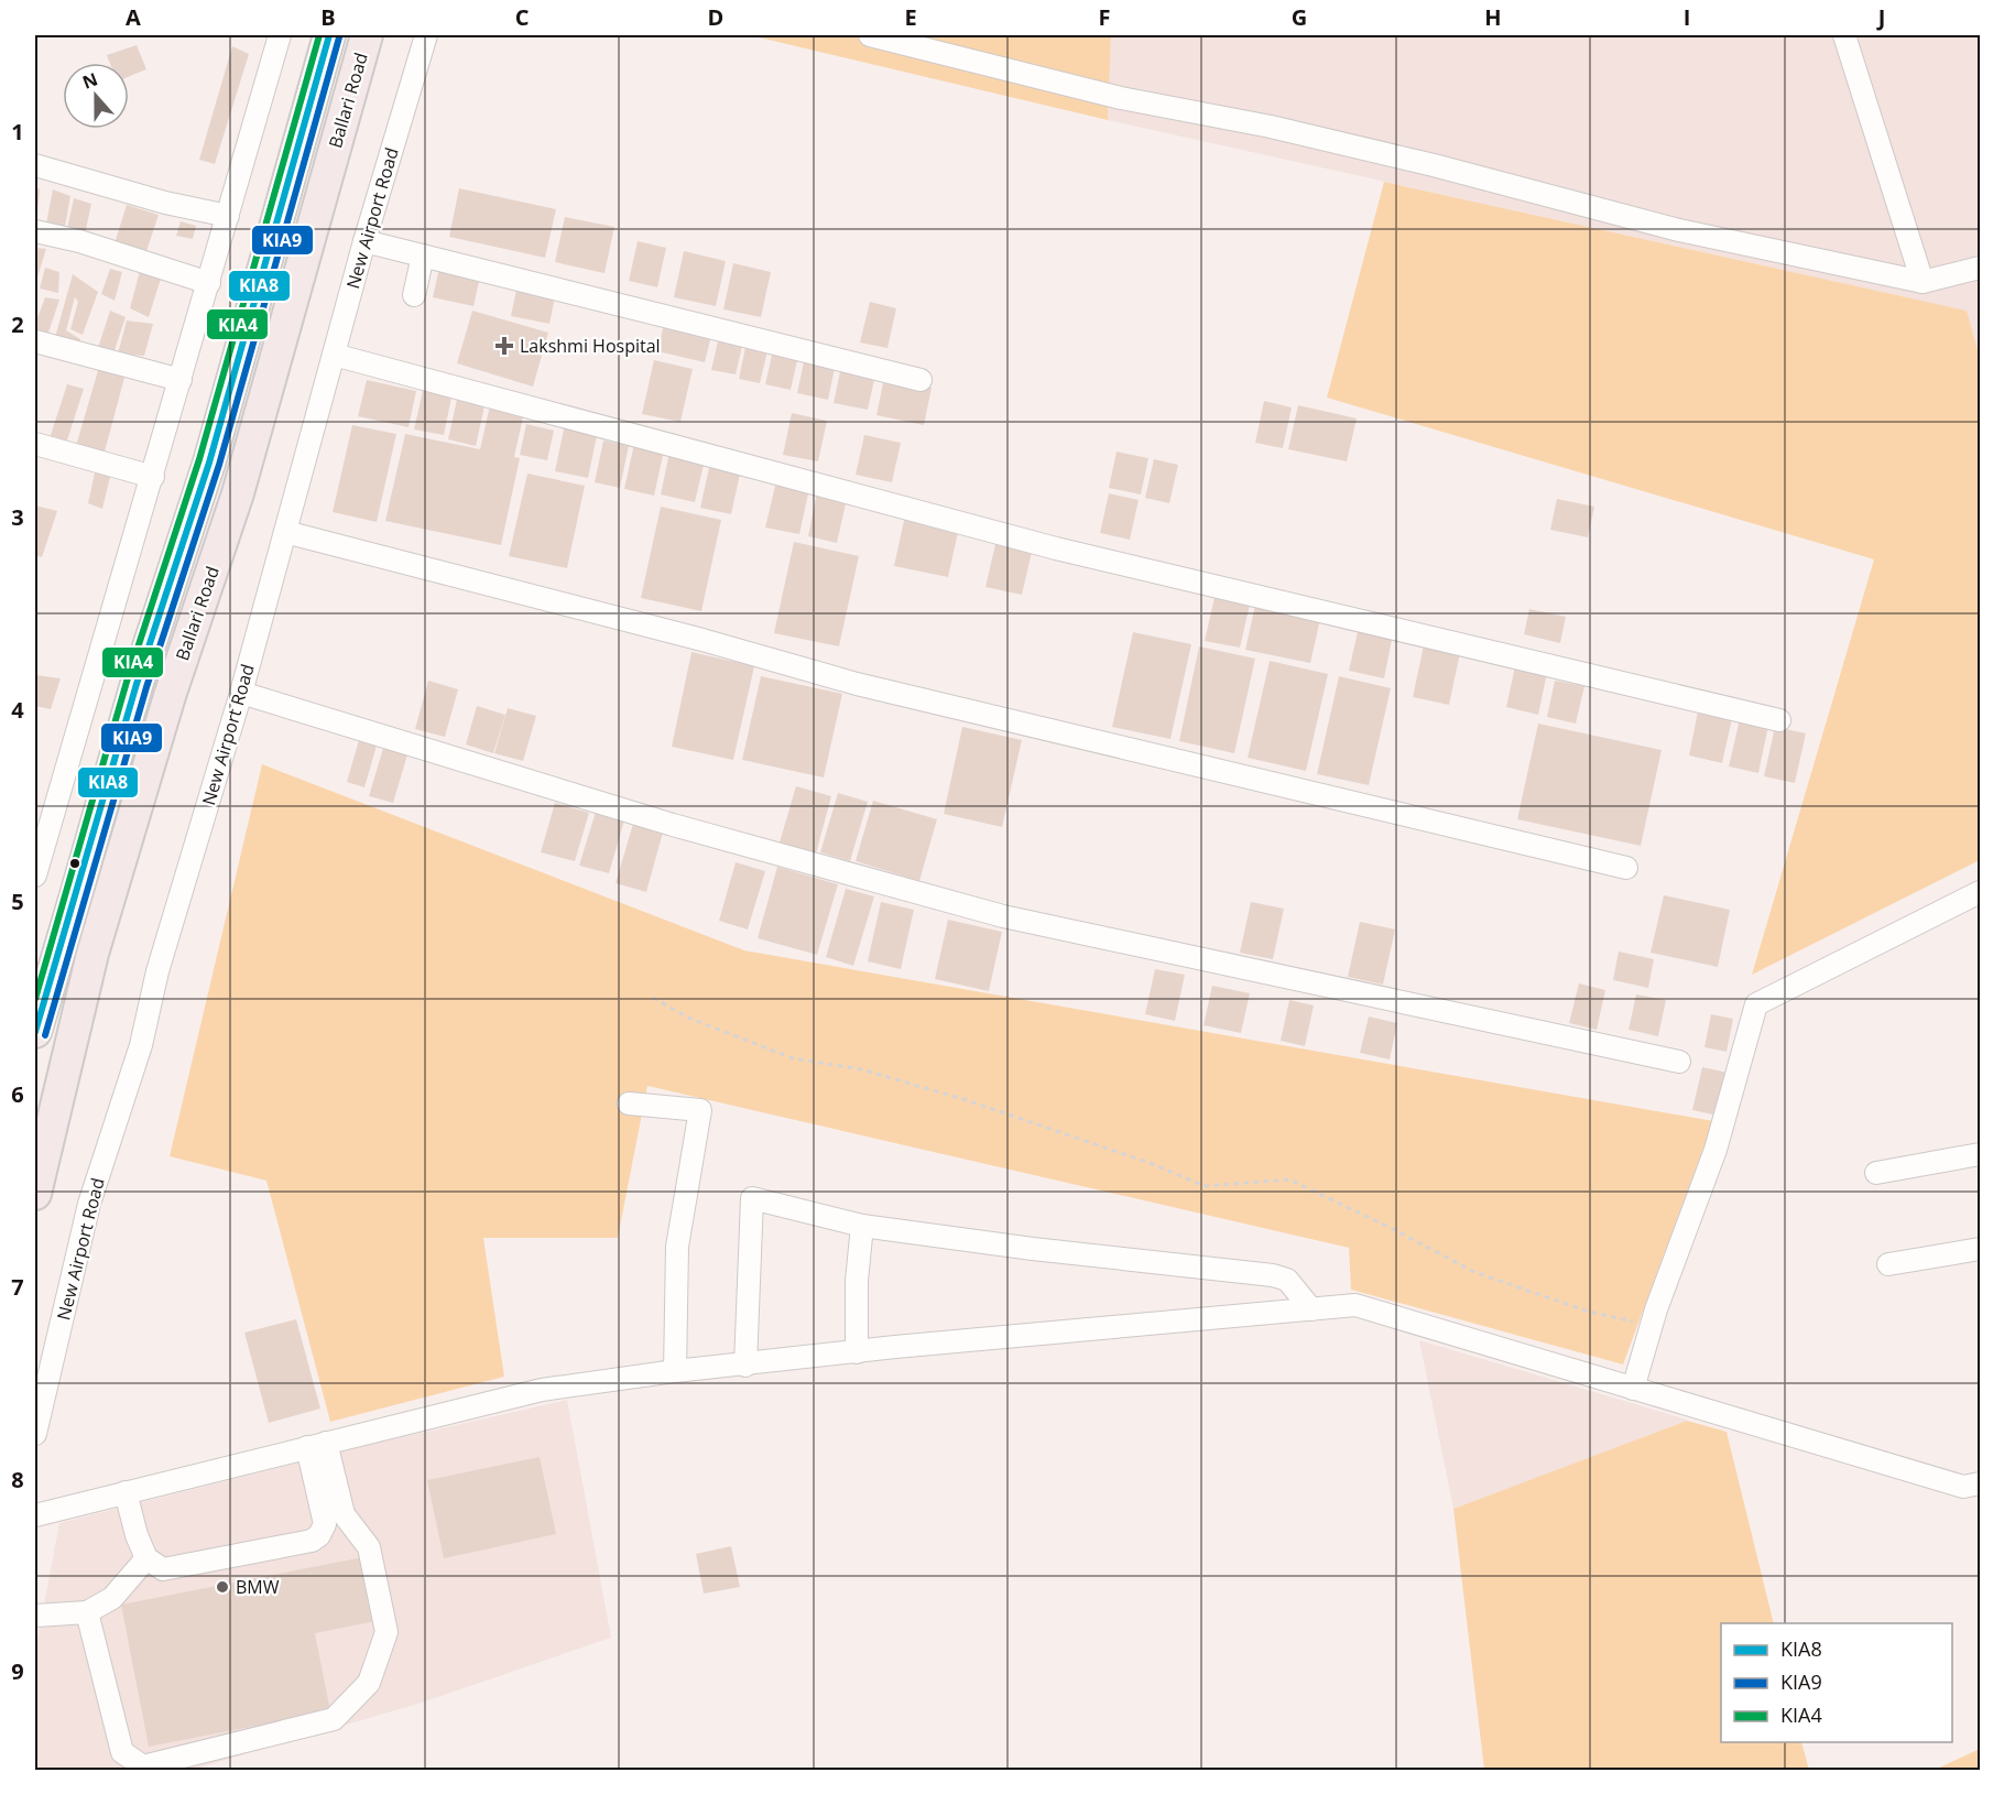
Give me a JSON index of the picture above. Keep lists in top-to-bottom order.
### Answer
{
  "streets": {
    "highway": ["Ballari Road"],
    "street": ["New Airport Road"]
  },
  "places": {
    "health": ["Lakshmi Hospital"],
    "other": ["BMW"]
  },
  "lines": ["transit line KIA8", "transit line KIA4", "transit line KIA9"],
  "legend": ["KIA8", "KIA9", "KIA4"],
  "north": "top",
  "grid": {
    "columns": [
      "A",
      "B",
      "C",
      "D",
      "E",
      "F",
      "G",
      "H",
      "I",
      "J"
    ],
    "rows": [
      "1",
      "2",
      "3",
      "4",
      "5",
      "6",
      "7",
      "8",
      "9"
    ]
  }
}
